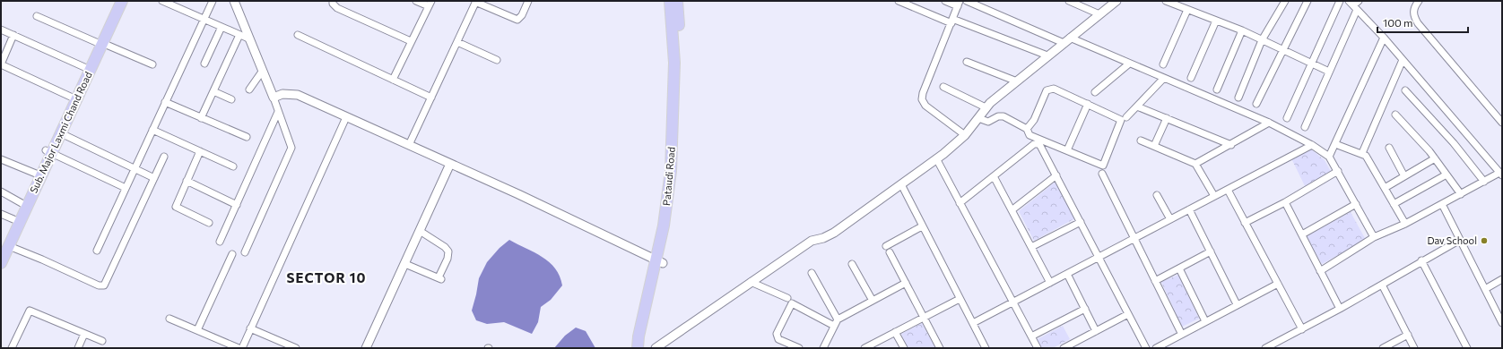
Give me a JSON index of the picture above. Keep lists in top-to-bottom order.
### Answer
{
  "streets": {
    "main road": ["Sub. Major Laxmi Chand Road"]
  },
  "districts": ["SECTOR 10"],
  "places": ["Dav School"],
  "scale_bar": "100 m"
}
